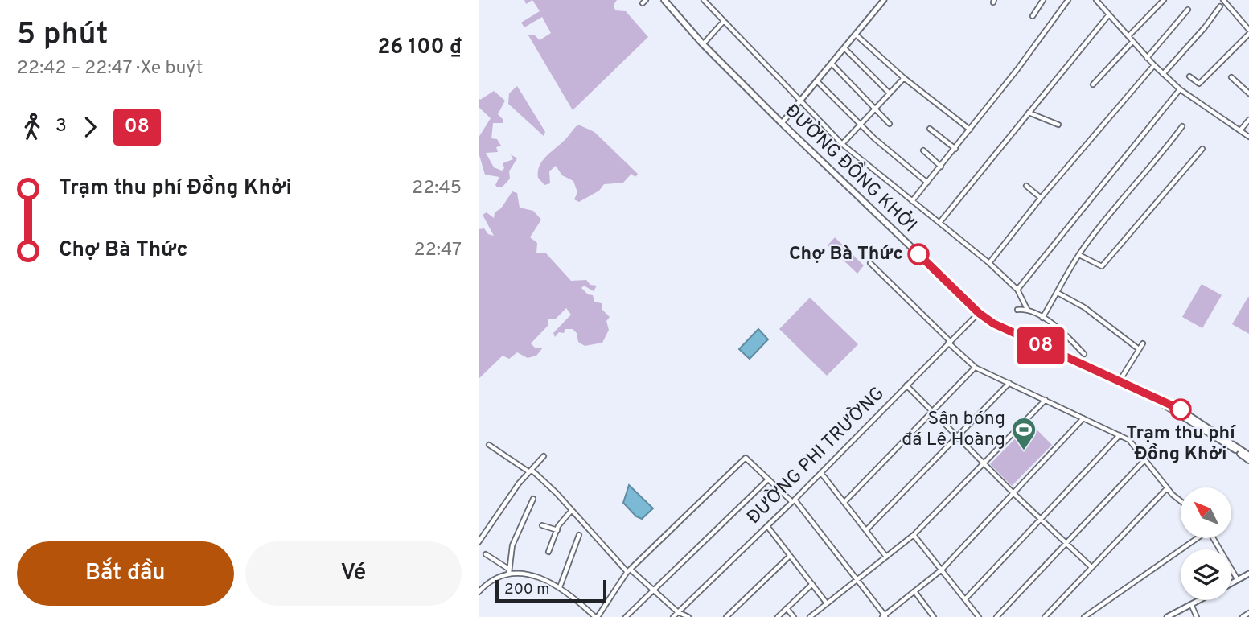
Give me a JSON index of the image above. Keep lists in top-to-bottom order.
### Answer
{
  "streets": {
    "main road": ["ĐƯỜNG ĐỒNG KHỞI"],
    "street": ["ĐƯỜNG PHI TRƯỜNG"]
  },
  "crossings": [
    ["ĐƯỜNG ĐỒNG KHỞI", "ĐƯỜNG PHI TRƯỜNG"]
  ],
  "places": {
    "other": ["Chợ Bà Thức", "Trạm thu phí Đồng Khởi"],
    "sports": ["Sân bóng đá Lê Hoàng"]
  },
  "lines": ["bus line 08"],
  "scale_bar": "200 m",
  "north": "top left",
  "page": {
    "heading": ["5 phút", "22:42 – 22:47 · Xe buýt", "26 100 ₫"],
    "on_map": "08",
    "legs": ["3", "08"],
    "list": [
      {
        "name": "Trạm thu phí Đồng Khởi",
        "value": "22:45"
      },
      {
        "name": "Chợ Bà Thức",
        "value": "22:47"
      }
    ],
    "buttons": ["Bắt đầu", "Vé"],
    "scale": "200 m"
  }
}
